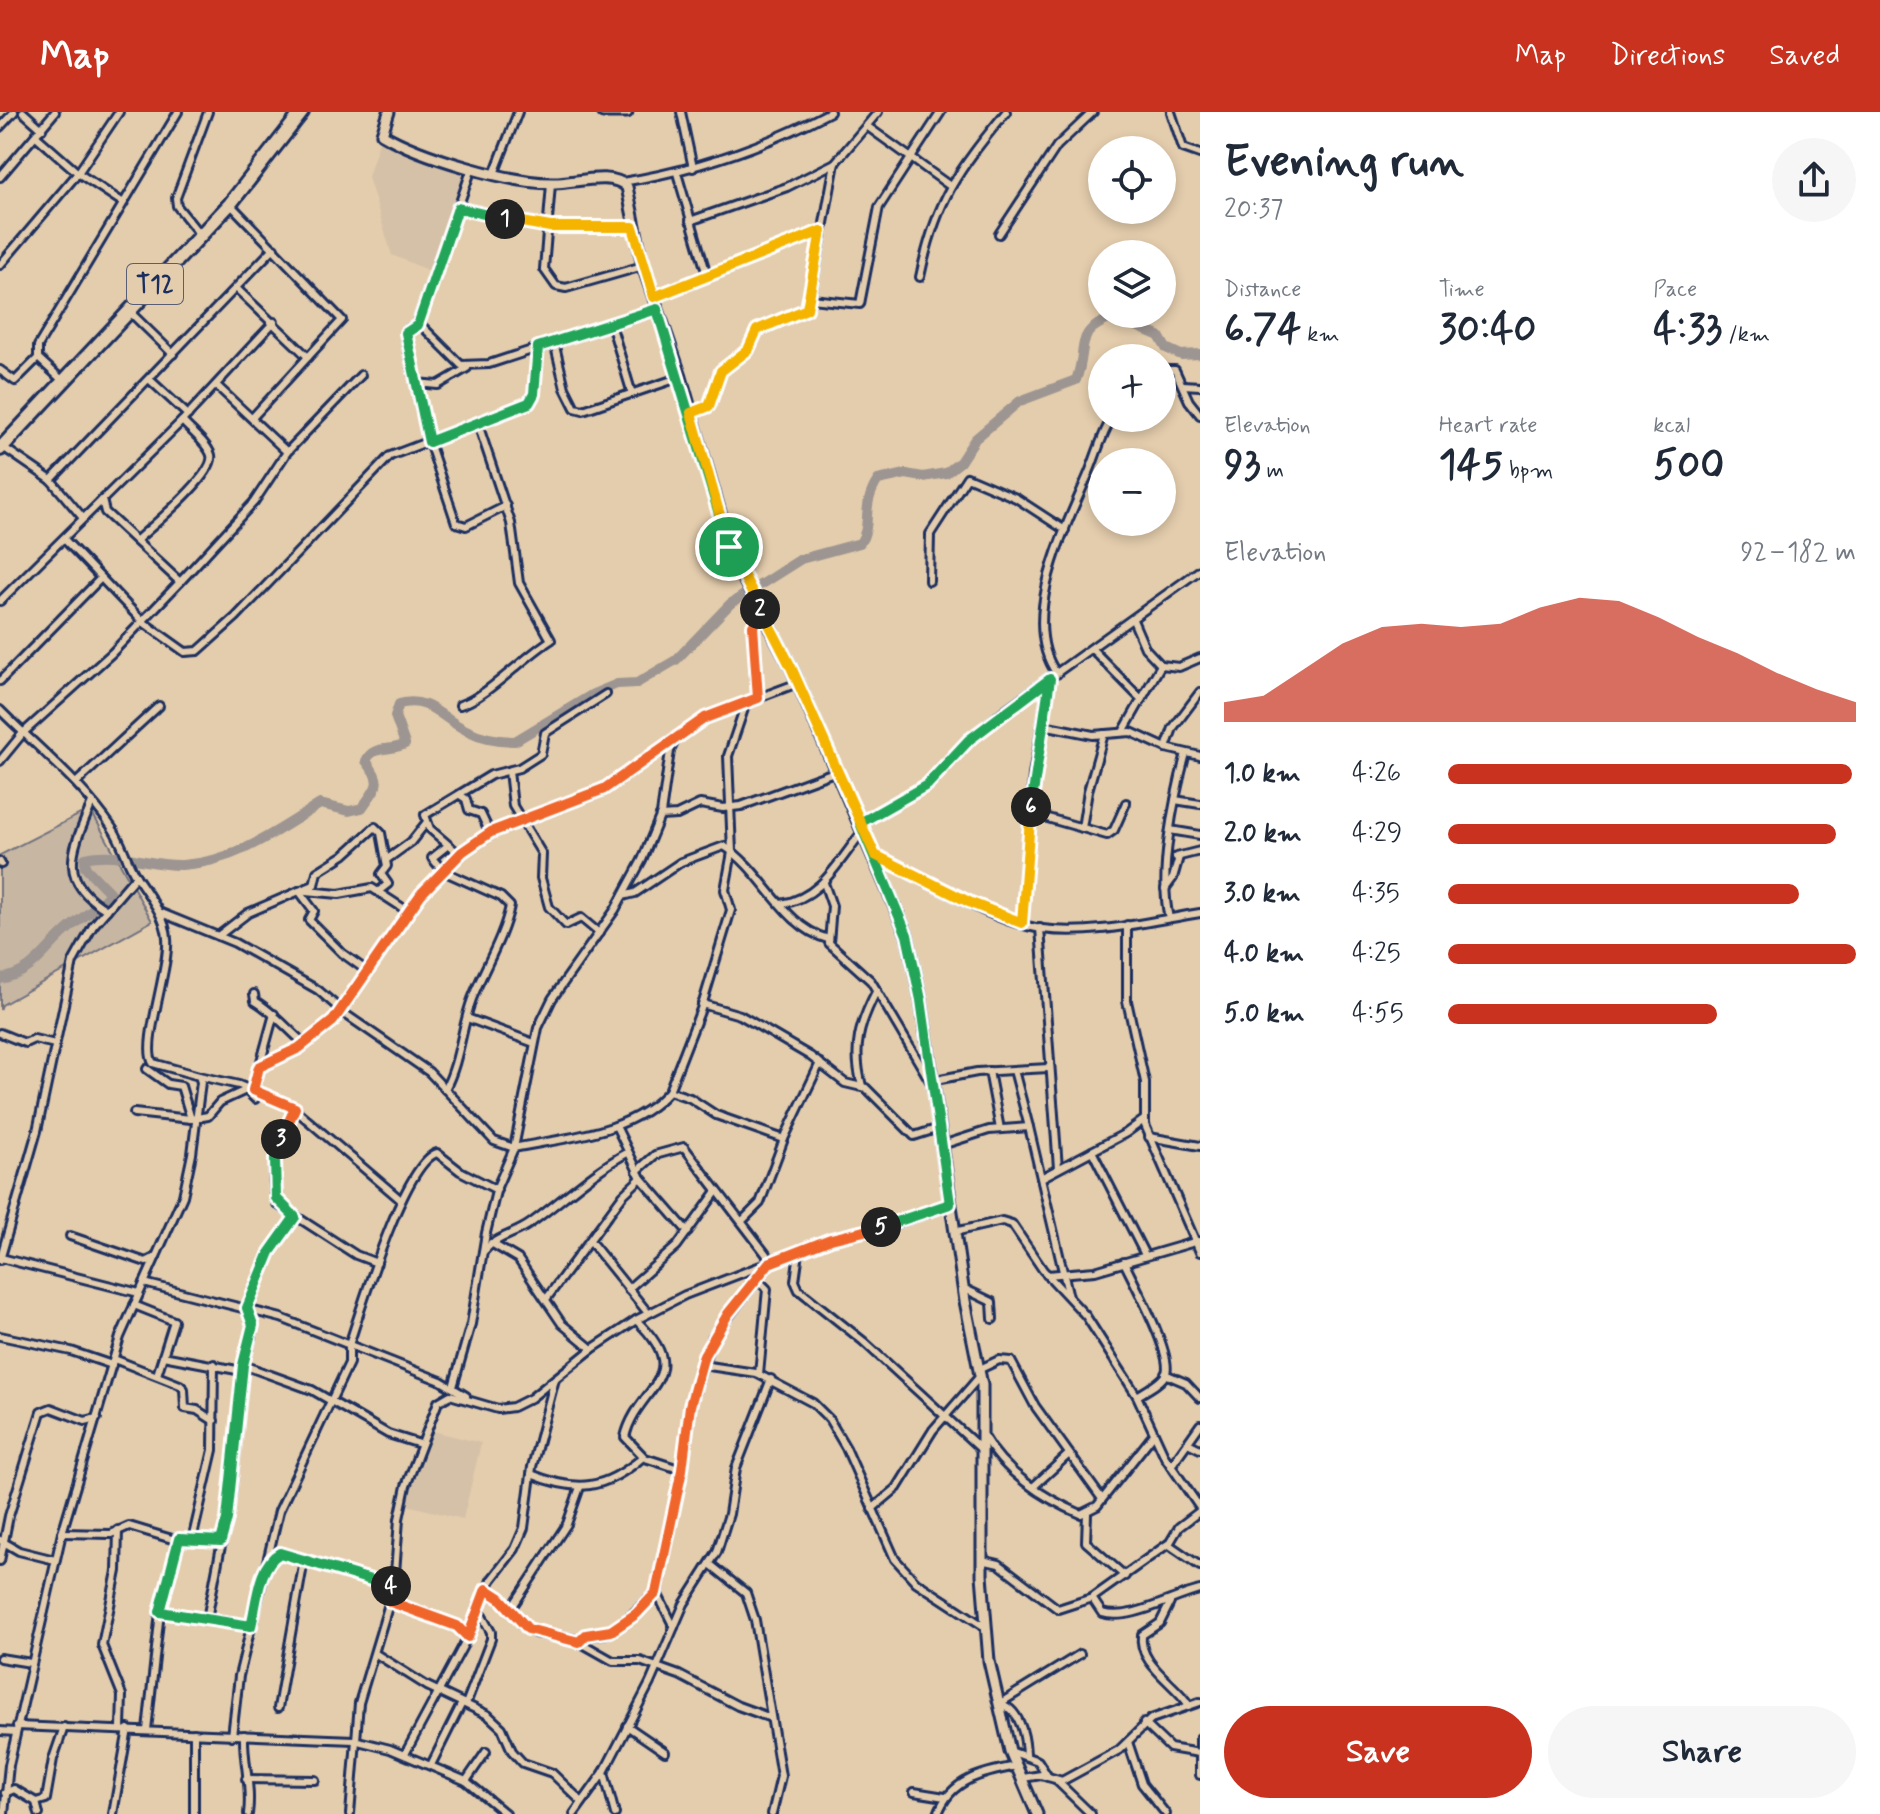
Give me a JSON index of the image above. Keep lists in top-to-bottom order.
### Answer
{
  "streets": {
    "highway": ["T12"]
  },
  "page": {
    "header": "Map",
    "nav": ["Map", "Directions", "Saved"],
    "heading": ["Evening run", "20:37"],
    "map_buttons": ["+", "−"],
    "pins": [
      "1",
      "2",
      "6",
      "3",
      "5",
      "4"
    ],
    "stats": [
      ["Distance", "6.74 km"],
      ["Time", "30:40"],
      ["Pace", "4:33 /km"],
      ["Elevation", "93 m"],
      ["Heart rate", "145 bpm"],
      ["kcal", "500"]
    ],
    "chart": ["Elevation", "92–182 m"],
    "list": [
      {
        "name": "1.0 km",
        "note": "4:26"
      },
      {
        "name": "2.0 km",
        "note": "4:29"
      },
      {
        "name": "3.0 km",
        "note": "4:35"
      },
      {
        "name": "4.0 km",
        "note": "4:25"
      },
      {
        "name": "5.0 km",
        "note": "4:55"
      }
    ],
    "buttons": ["Save", "Share"]
  }
}
